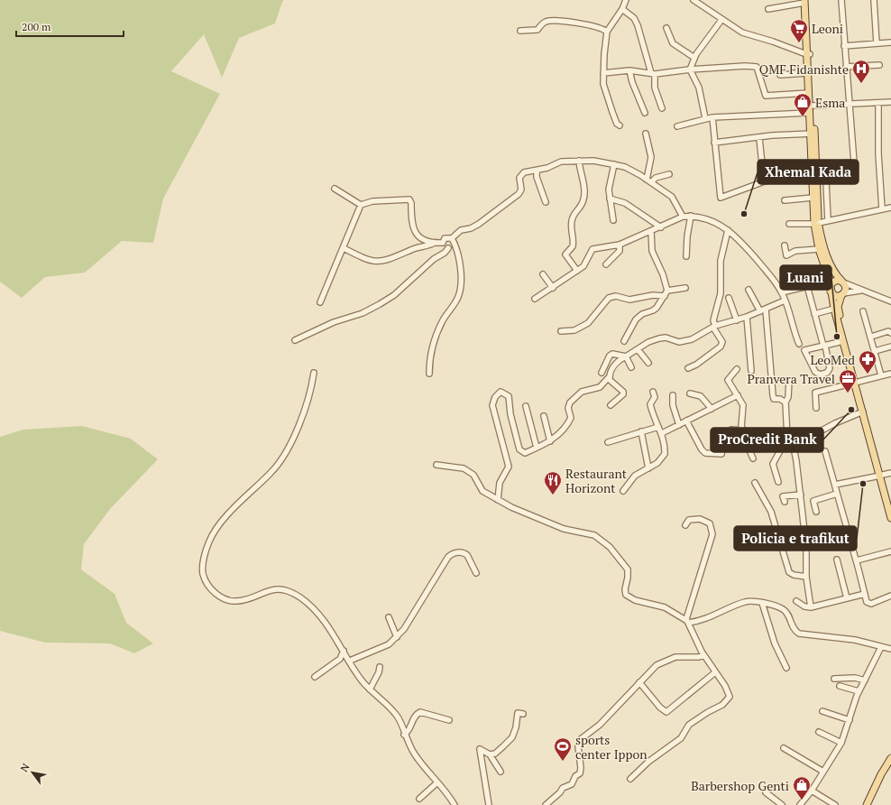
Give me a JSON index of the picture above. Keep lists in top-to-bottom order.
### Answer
{
  "places": {
    "supermarket": ["Leoni"],
    "hospital": ["QMF Fidanishte"],
    "shop": ["Esma", "Barbershop Genti"],
    "other": [
      "Xhemal Kada",
      "Luani",
      "ProCredit Bank",
      "Policia e trafikut"
    ],
    "pharmacy": ["LeoMed"],
    "office": ["Pranvera Travel"],
    "restaurant": ["Restaurant Horizont"],
    "sports": ["sports center Ippon"]
  },
  "scale_bar": "200 m",
  "north": "top left"
}
